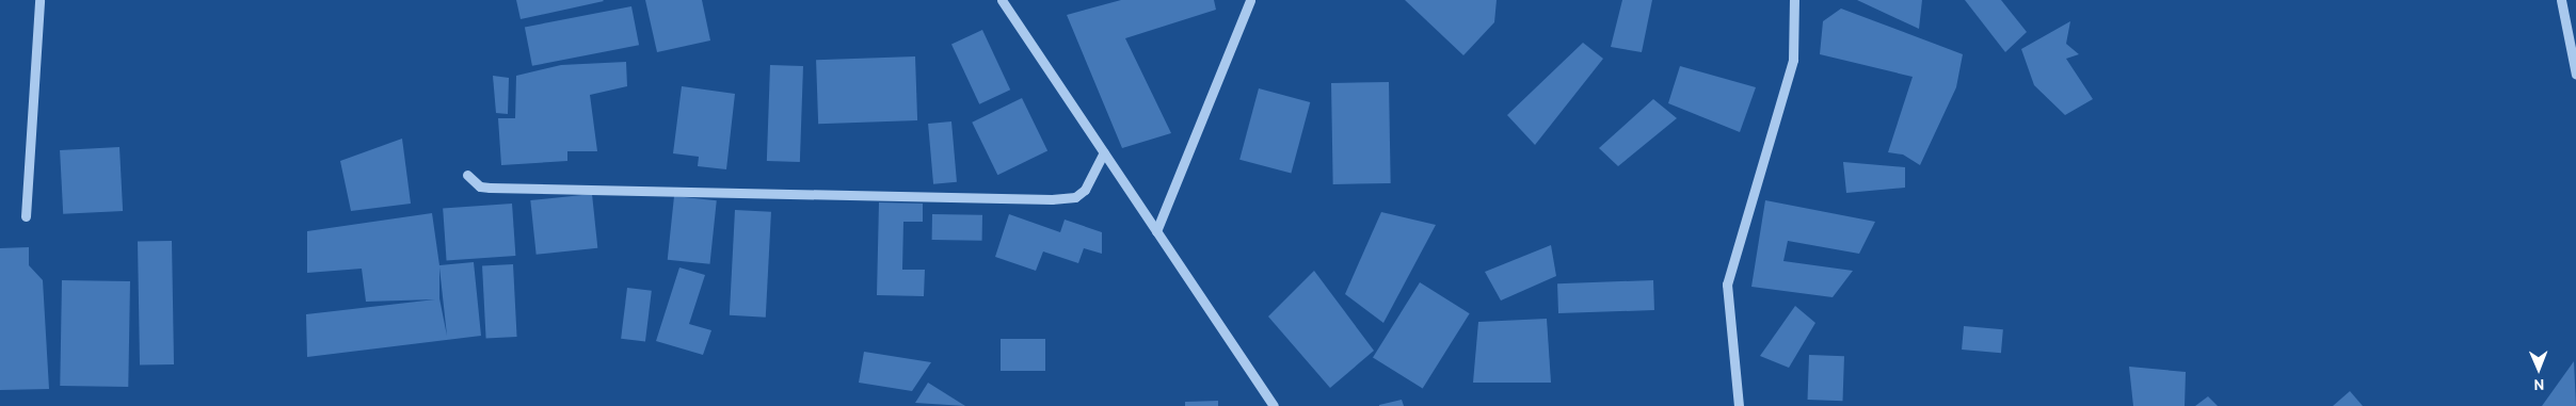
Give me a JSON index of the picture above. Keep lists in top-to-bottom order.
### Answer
{
  "north": "bottom"
}
